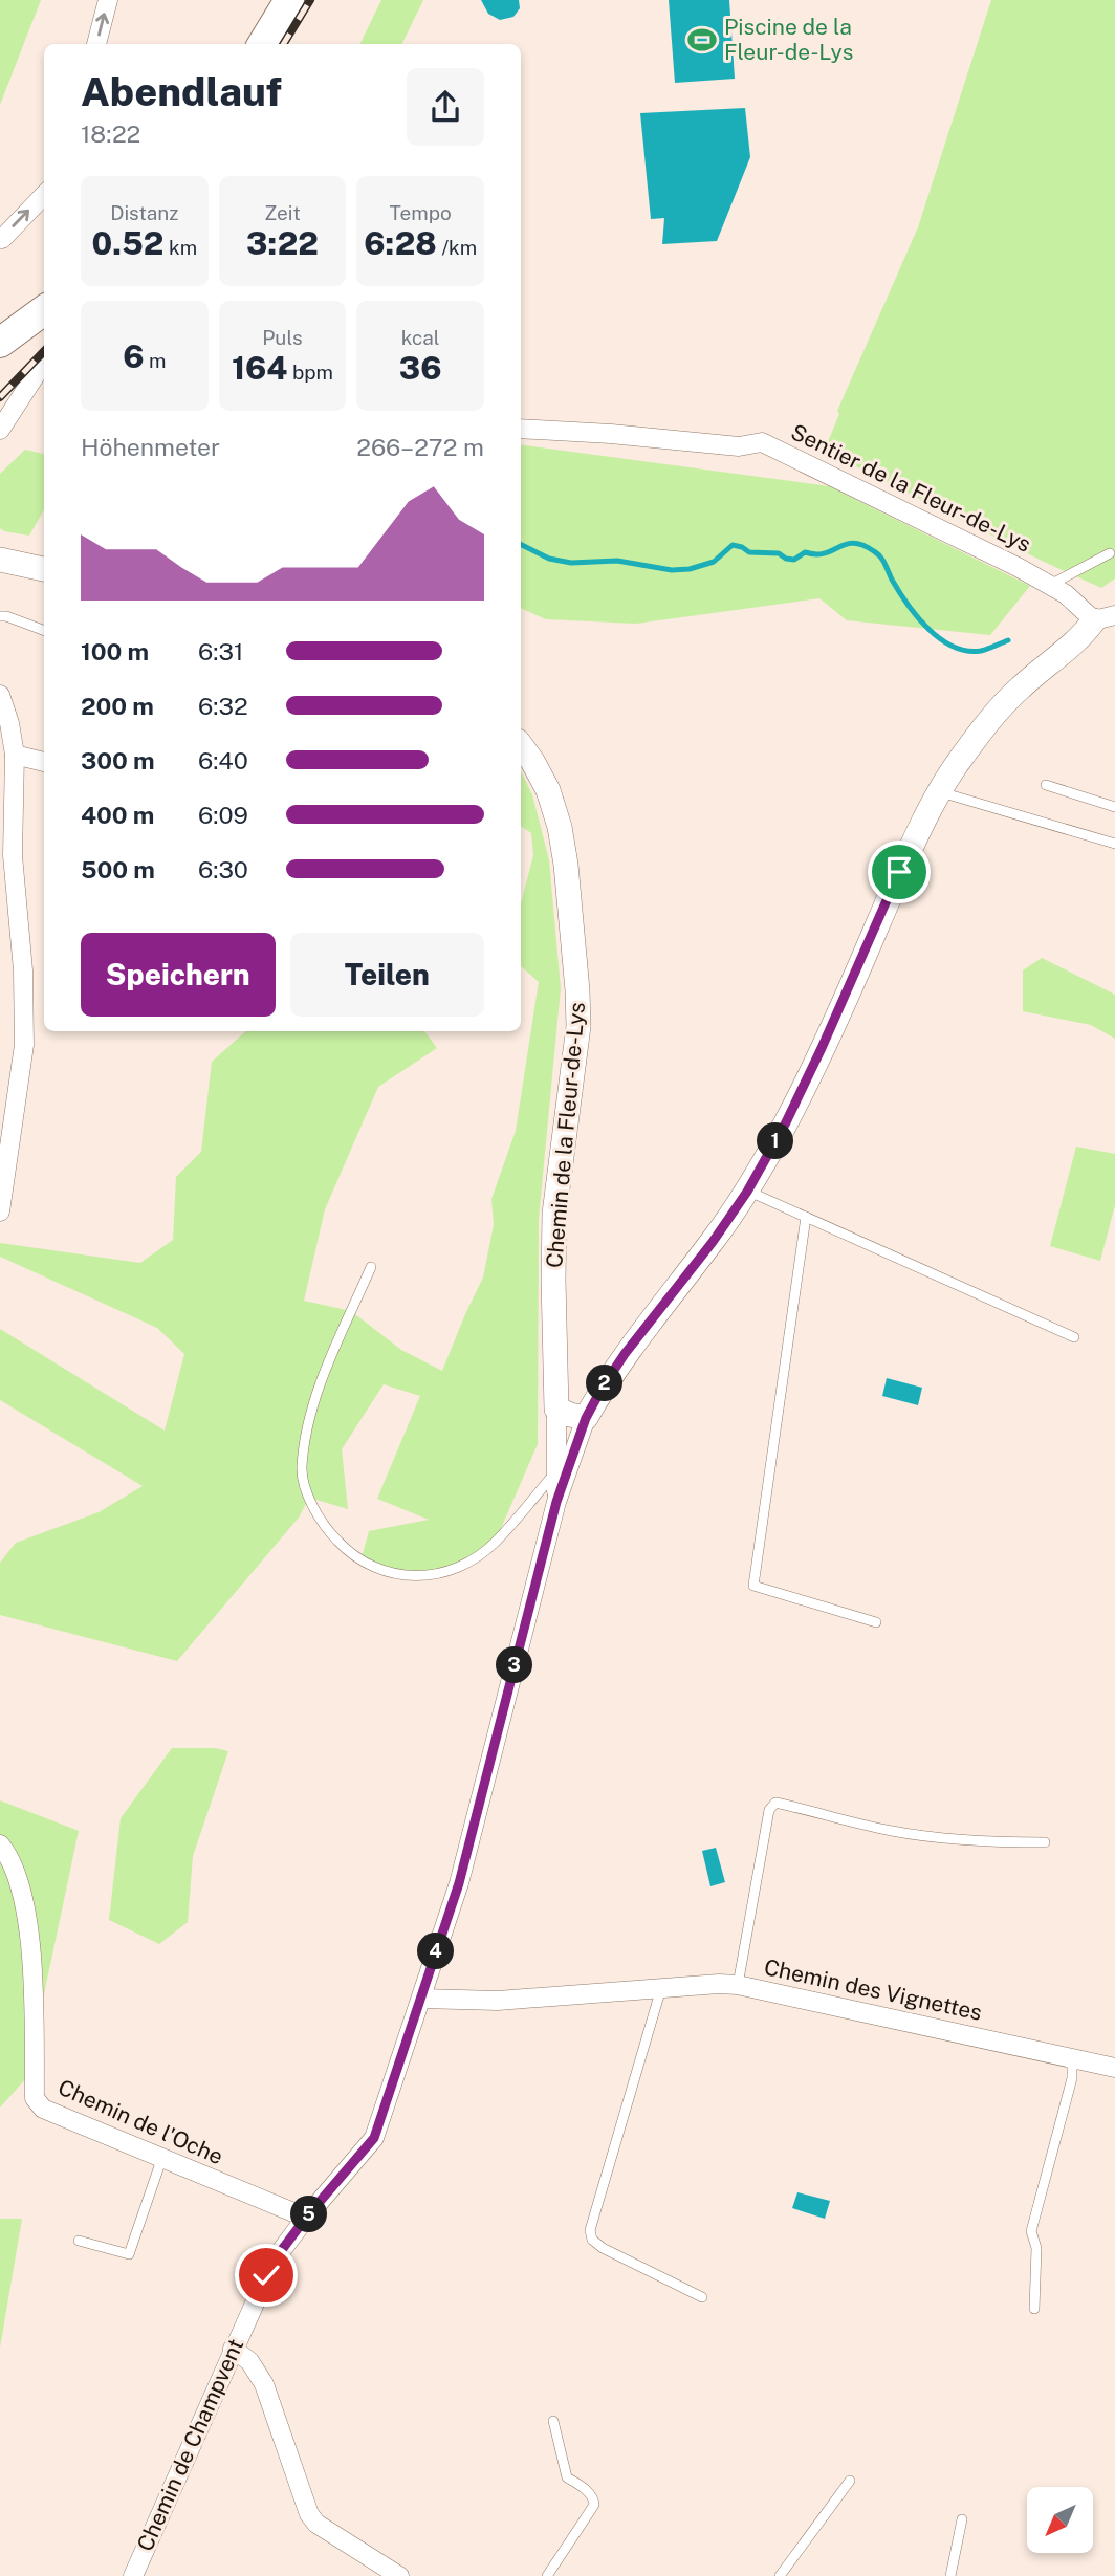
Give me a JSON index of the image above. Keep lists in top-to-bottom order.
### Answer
{
  "streets": {
    "street": [
      "Sentier de la Fleur-de-Lys",
      "Chemin de la Fleur-de-Lys",
      "Chemin des Vignettes",
      "Chemin de l'Oche",
      "Chemin de Champvent"
    ]
  },
  "crossings": [
    ["Sentier de la Fleur-de-Lys", "Chemin de Champvent"],
    ["Chemin de la Fleur-de-Lys", "Chemin de Champvent"],
    ["Chemin des Vignettes", "Chemin de Champvent"],
    ["Chemin de l'Oche", "Chemin de Champvent"]
  ],
  "places": {
    "sports": ["Piscine de la Fleur-de-Lys"]
  },
  "north": "bottom left",
  "page": {
    "heading": ["Abendlauf", "18:22"],
    "stats": [
      ["Distanz", "0.52 km"],
      ["Zeit", "3:22"],
      ["Tempo", "6:28 /km"],
      ["6 m"],
      ["Puls", "164 bpm"],
      ["kcal", "36"]
    ],
    "chart": ["Höhenmeter", "266–272 m"],
    "list": [
      {
        "name": "100 m",
        "note": "6:31"
      },
      {
        "name": "200 m",
        "note": "6:32"
      },
      {
        "name": "300 m",
        "note": "6:40"
      },
      {
        "name": "400 m",
        "note": "6:09"
      },
      {
        "name": "500 m",
        "note": "6:30"
      }
    ],
    "buttons": ["Speichern", "Teilen"],
    "pins": [
      "1",
      "2",
      "3",
      "4",
      "5"
    ]
  }
}
